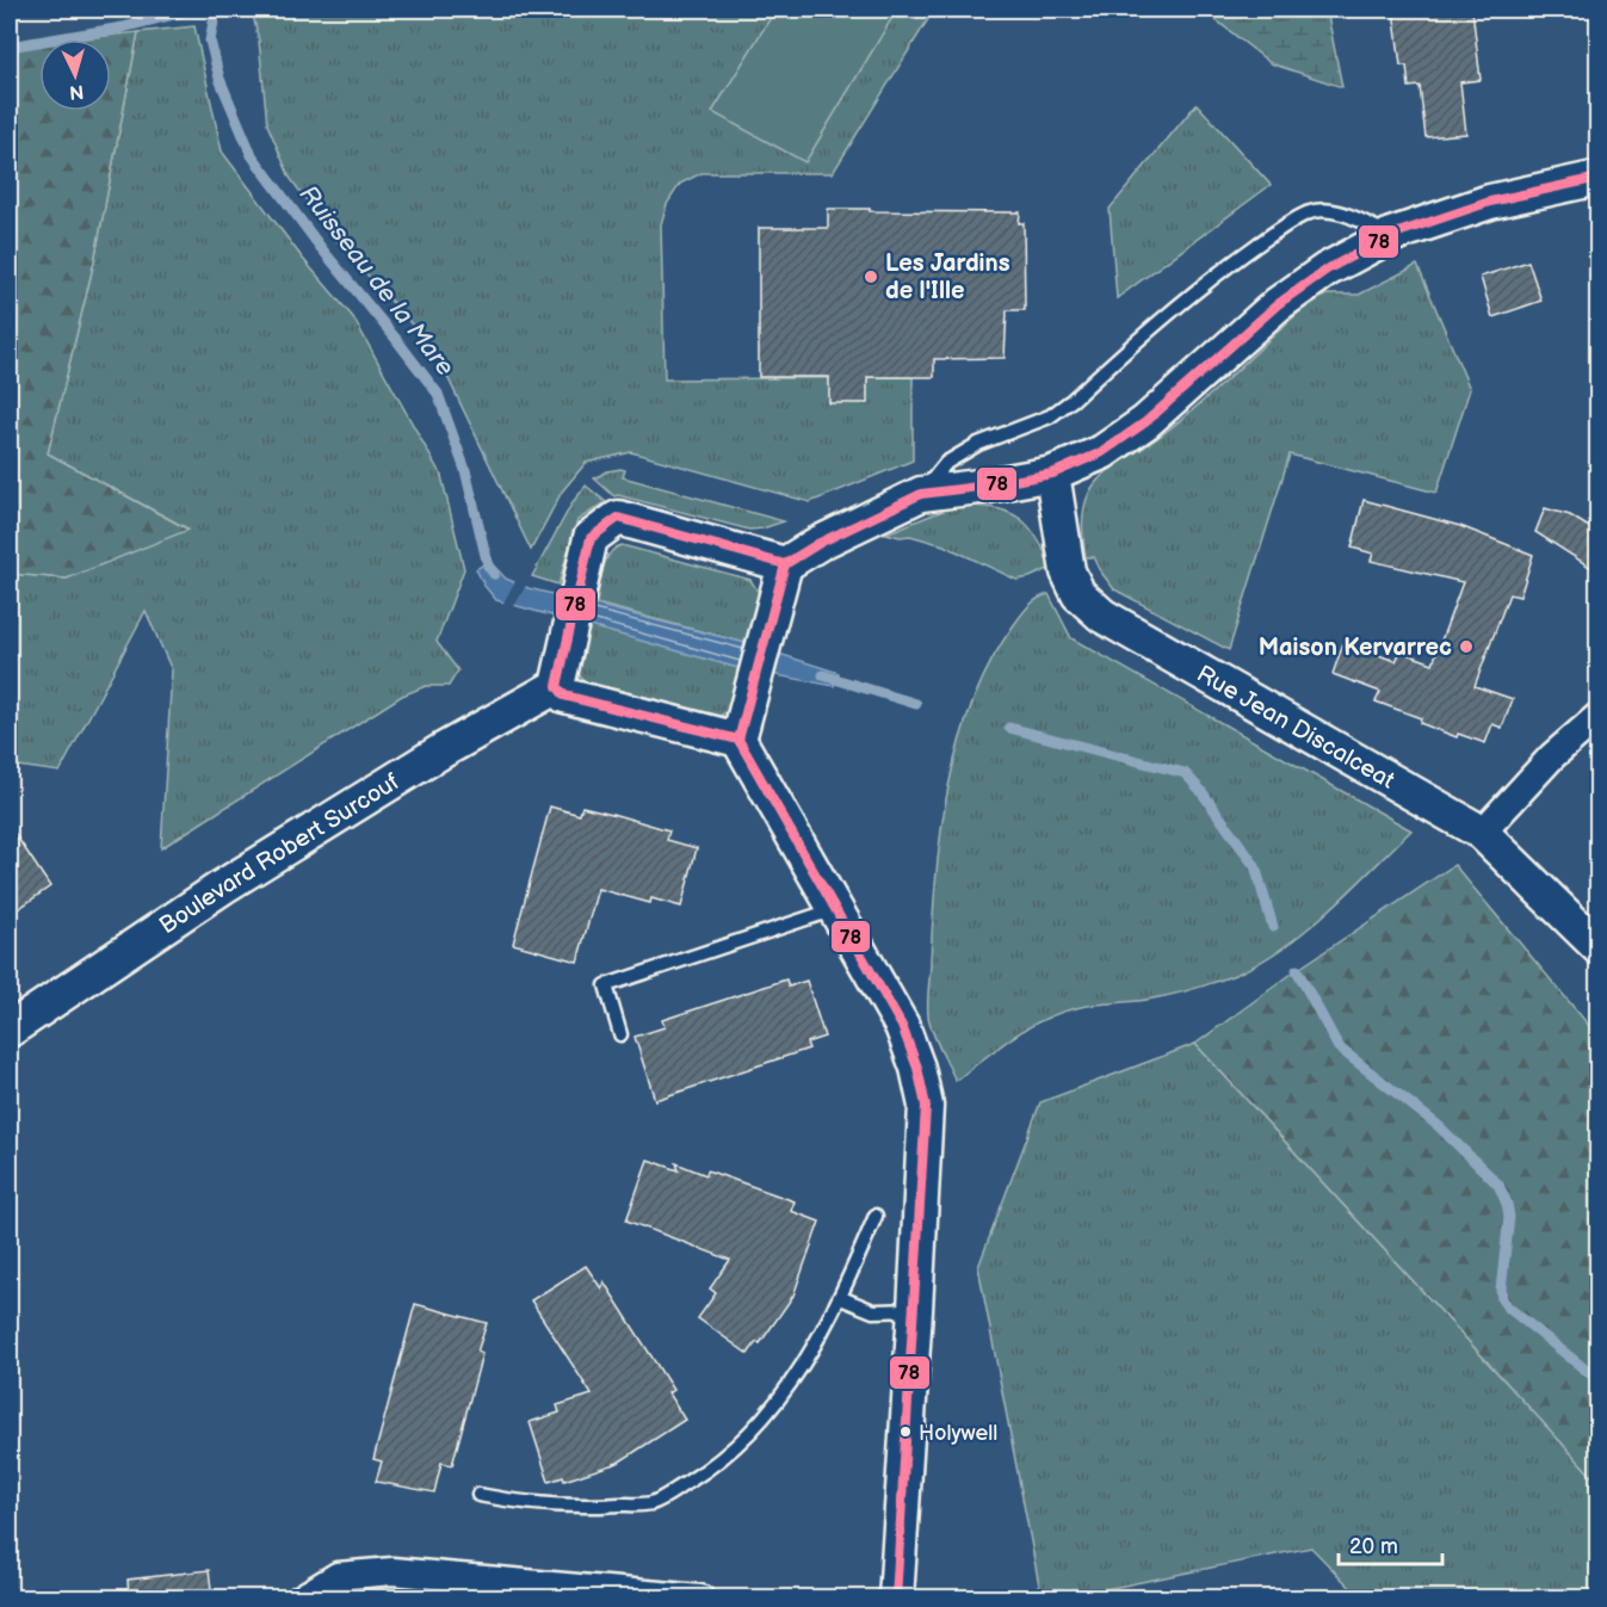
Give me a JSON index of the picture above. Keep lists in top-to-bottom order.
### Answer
{
  "streets": {
    "street": ["Rue Jean Discalceat", "Boulevard Robert Surcouf"]
  },
  "water": ["Ruisseau de la Mare"],
  "places": ["Les Jardins de l'Ille", "Maison Kervarrec", "Holywell"],
  "lines": ["transit line 78"],
  "scale_bar": "20 m",
  "north": "bottom"
}
